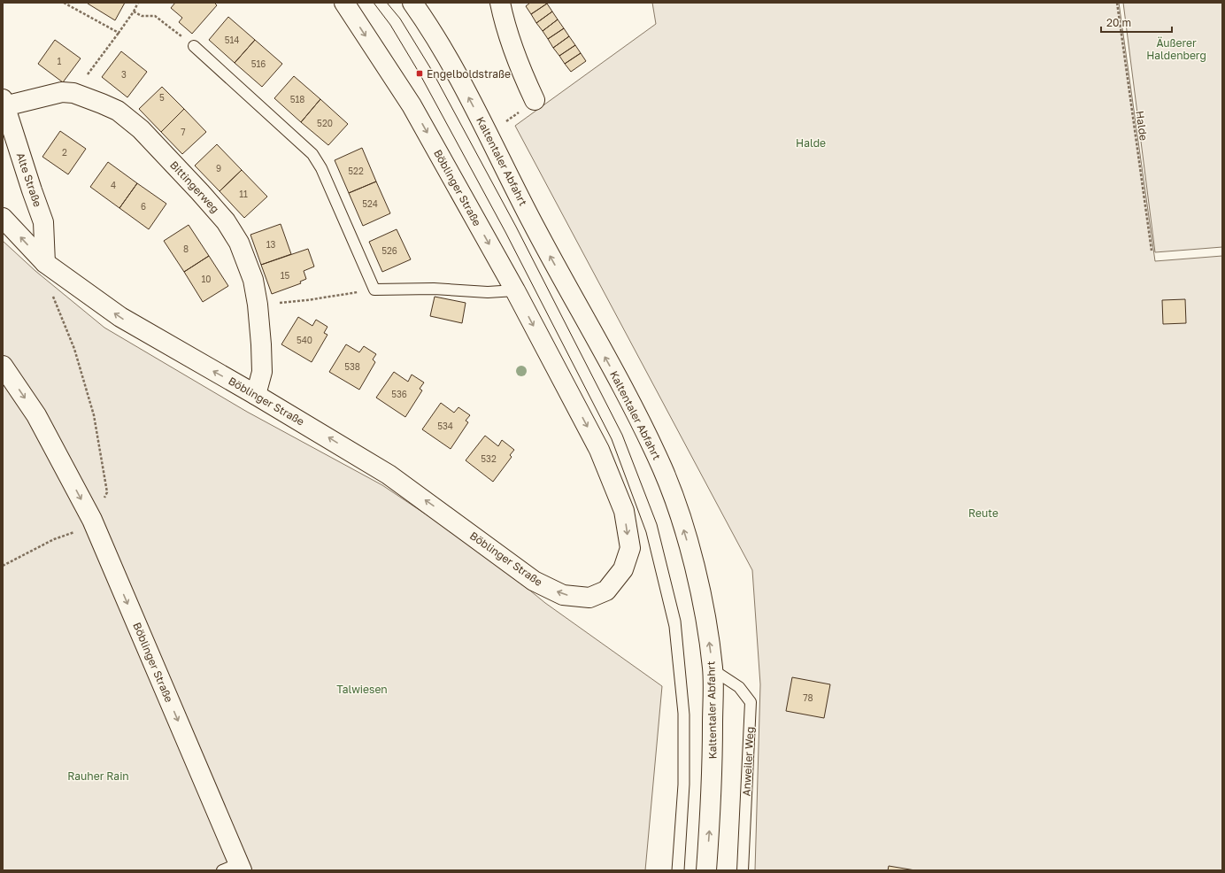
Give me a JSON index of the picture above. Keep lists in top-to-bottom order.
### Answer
{
  "streets": {
    "main road": [
      "Kaltentaler Abfahrt",
      "Alte Straße",
      "Bittingerweg",
      "Böblinger Straße"
    ],
    "lane": ["Anweiler Weg"],
    "path": ["Halde"]
  },
  "crossings": [
    ["Kaltentaler Abfahrt", "Anweiler Weg"],
    ["Alte Straße", "Bittingerweg"],
    ["Alte Straße", "Böblinger Straße"],
    ["Bittingerweg", "Böblinger Straße"]
  ],
  "one_way": ["Kaltentaler Abfahrt"],
  "parks": [
    "Äußerer Haldenberg",
    "Halde",
    "Reute",
    "Talwiesen",
    "Rauher Rain"
  ],
  "places": {
    "transit": ["Engelboldstraße"]
  },
  "house_numbers": [
    "514",
    "1",
    "516",
    "3",
    "5",
    "518",
    "520",
    "7",
    "2",
    "9",
    "522",
    "4",
    "11",
    "524",
    "6",
    "13",
    "8",
    "526",
    "15",
    "10",
    "540",
    "538",
    "536",
    "534",
    "532",
    "78"
  ],
  "scale_bar": "20 m"
}
